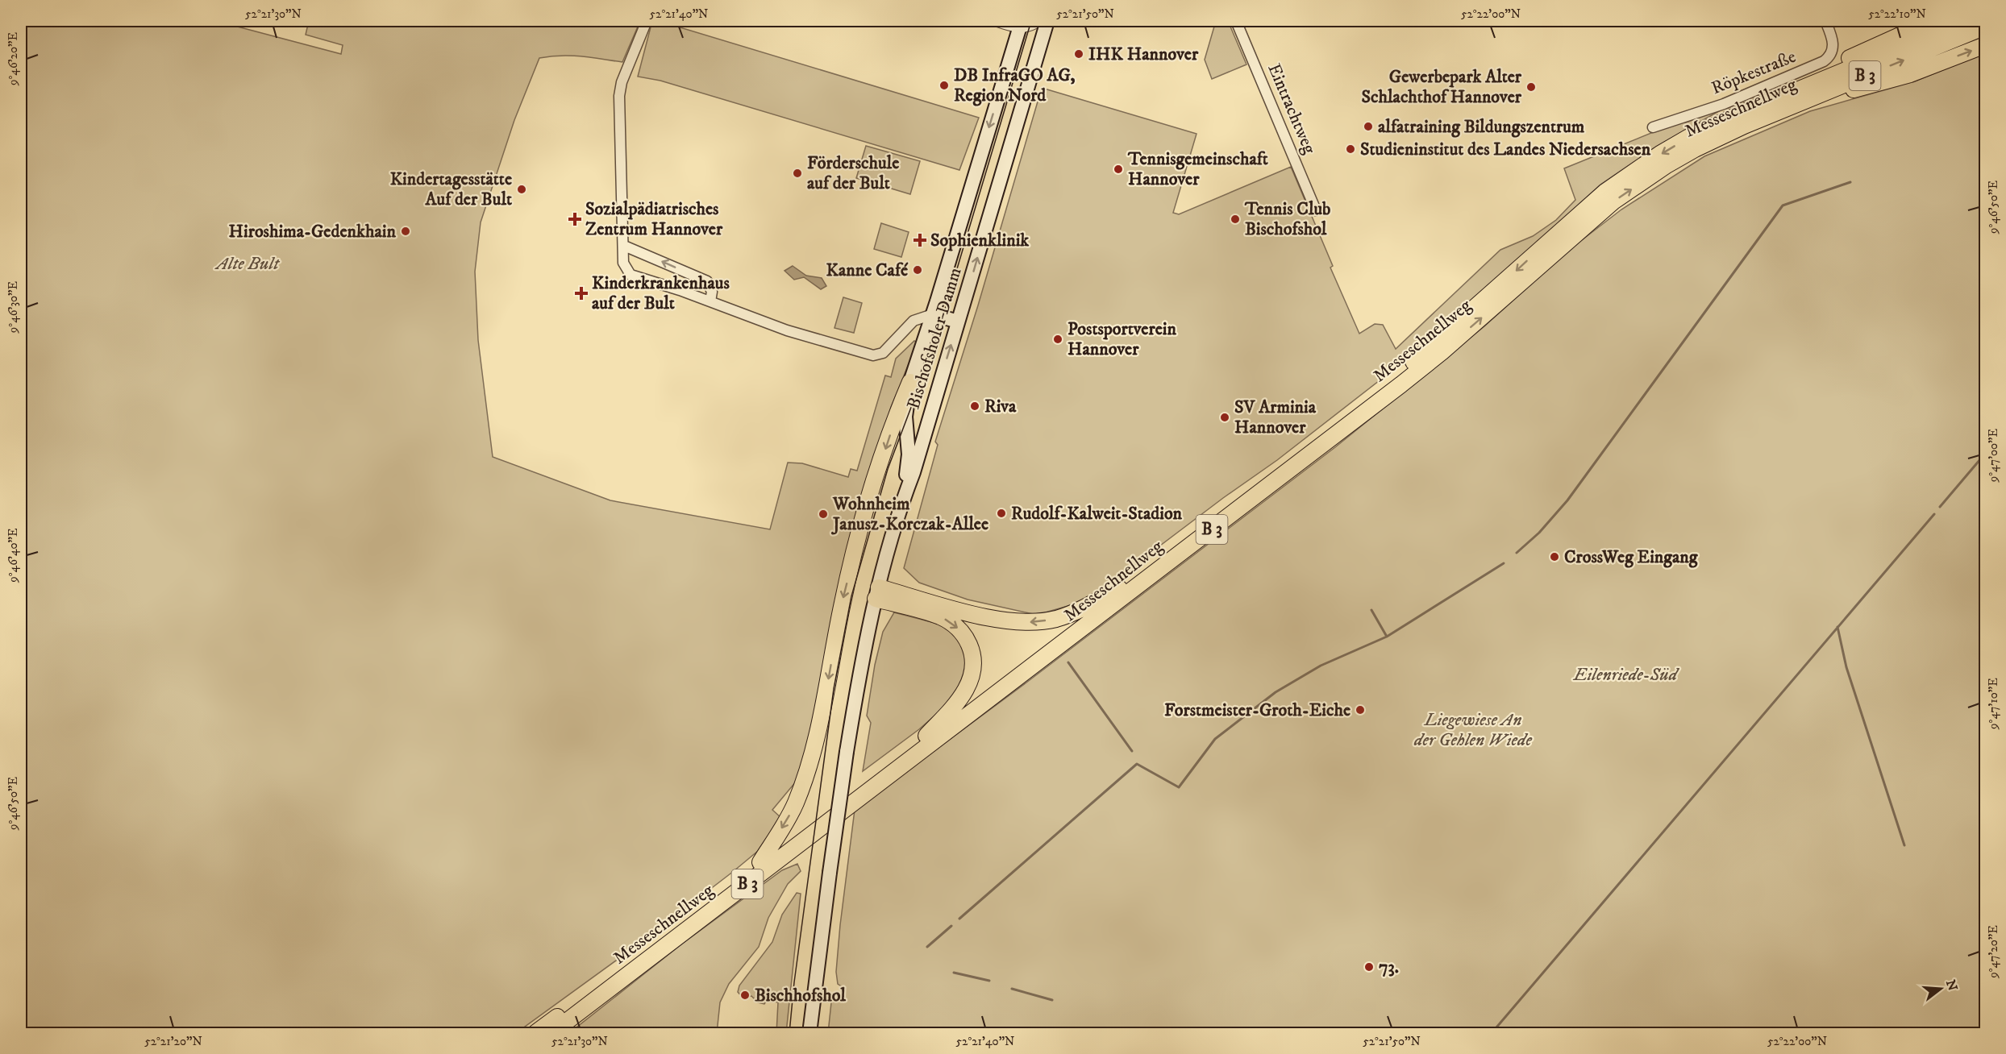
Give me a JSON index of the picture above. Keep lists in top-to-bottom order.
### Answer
{
  "streets": {
    "highway": ["B 3", "Messeschnellweg"],
    "main road": ["Bischofsholer Damm"],
    "street": ["Röpkestraße", "Eintrachtweg"]
  },
  "parks": ["Alte Bult", "Eilenriede-Süd", "Liegewiese An der Gehlen Wiede"],
  "places": {
    "other": [
      "IHK Hannover",
      "DB InfraGO AG, Region Nord",
      "Gewerbepark Alter Schlachthof Hannover",
      "alfatraining Bildungszentrum",
      "Studieninstitut des Landes Niedersachsen",
      "Tennisgemeinschaft Hannover",
      "Förderschule auf der Bult",
      "Kindertagesstätte Auf der Bult",
      "Tennis Club Bischofshol",
      "Hiroshima-Gedenkhain",
      "Kanne Café",
      "Postsportverein Hannover",
      "Riva",
      "SV Arminia Hannover",
      "Rudolf-Kalweit-Stadion",
      "Wohnheim Janusz-Korczak-Allee",
      "CrossWeg Eingang",
      "Forstmeister-Groth-Eiche",
      "73.",
      "Bischhofshol"
    ],
    "health": ["Sozialpädiatrisches Zentrum Hannover", "Sophienklinik", "Kinderkrankenhaus auf der Bult"]
  },
  "north": "right",
  "coordinates": [
    "52°21'30\"N",
    "52°21'40\"N",
    "52°21'50\"N",
    "52°22'00\"N",
    "52°22'10\"N",
    "9°46'20\"E",
    "9°46'50\"E",
    "9°46'30\"E",
    "9°47'00\"E",
    "9°46'40\"E",
    "9°47'10\"E",
    "9°47'20\"E",
    "52°21'20\"N"
  ]
}
